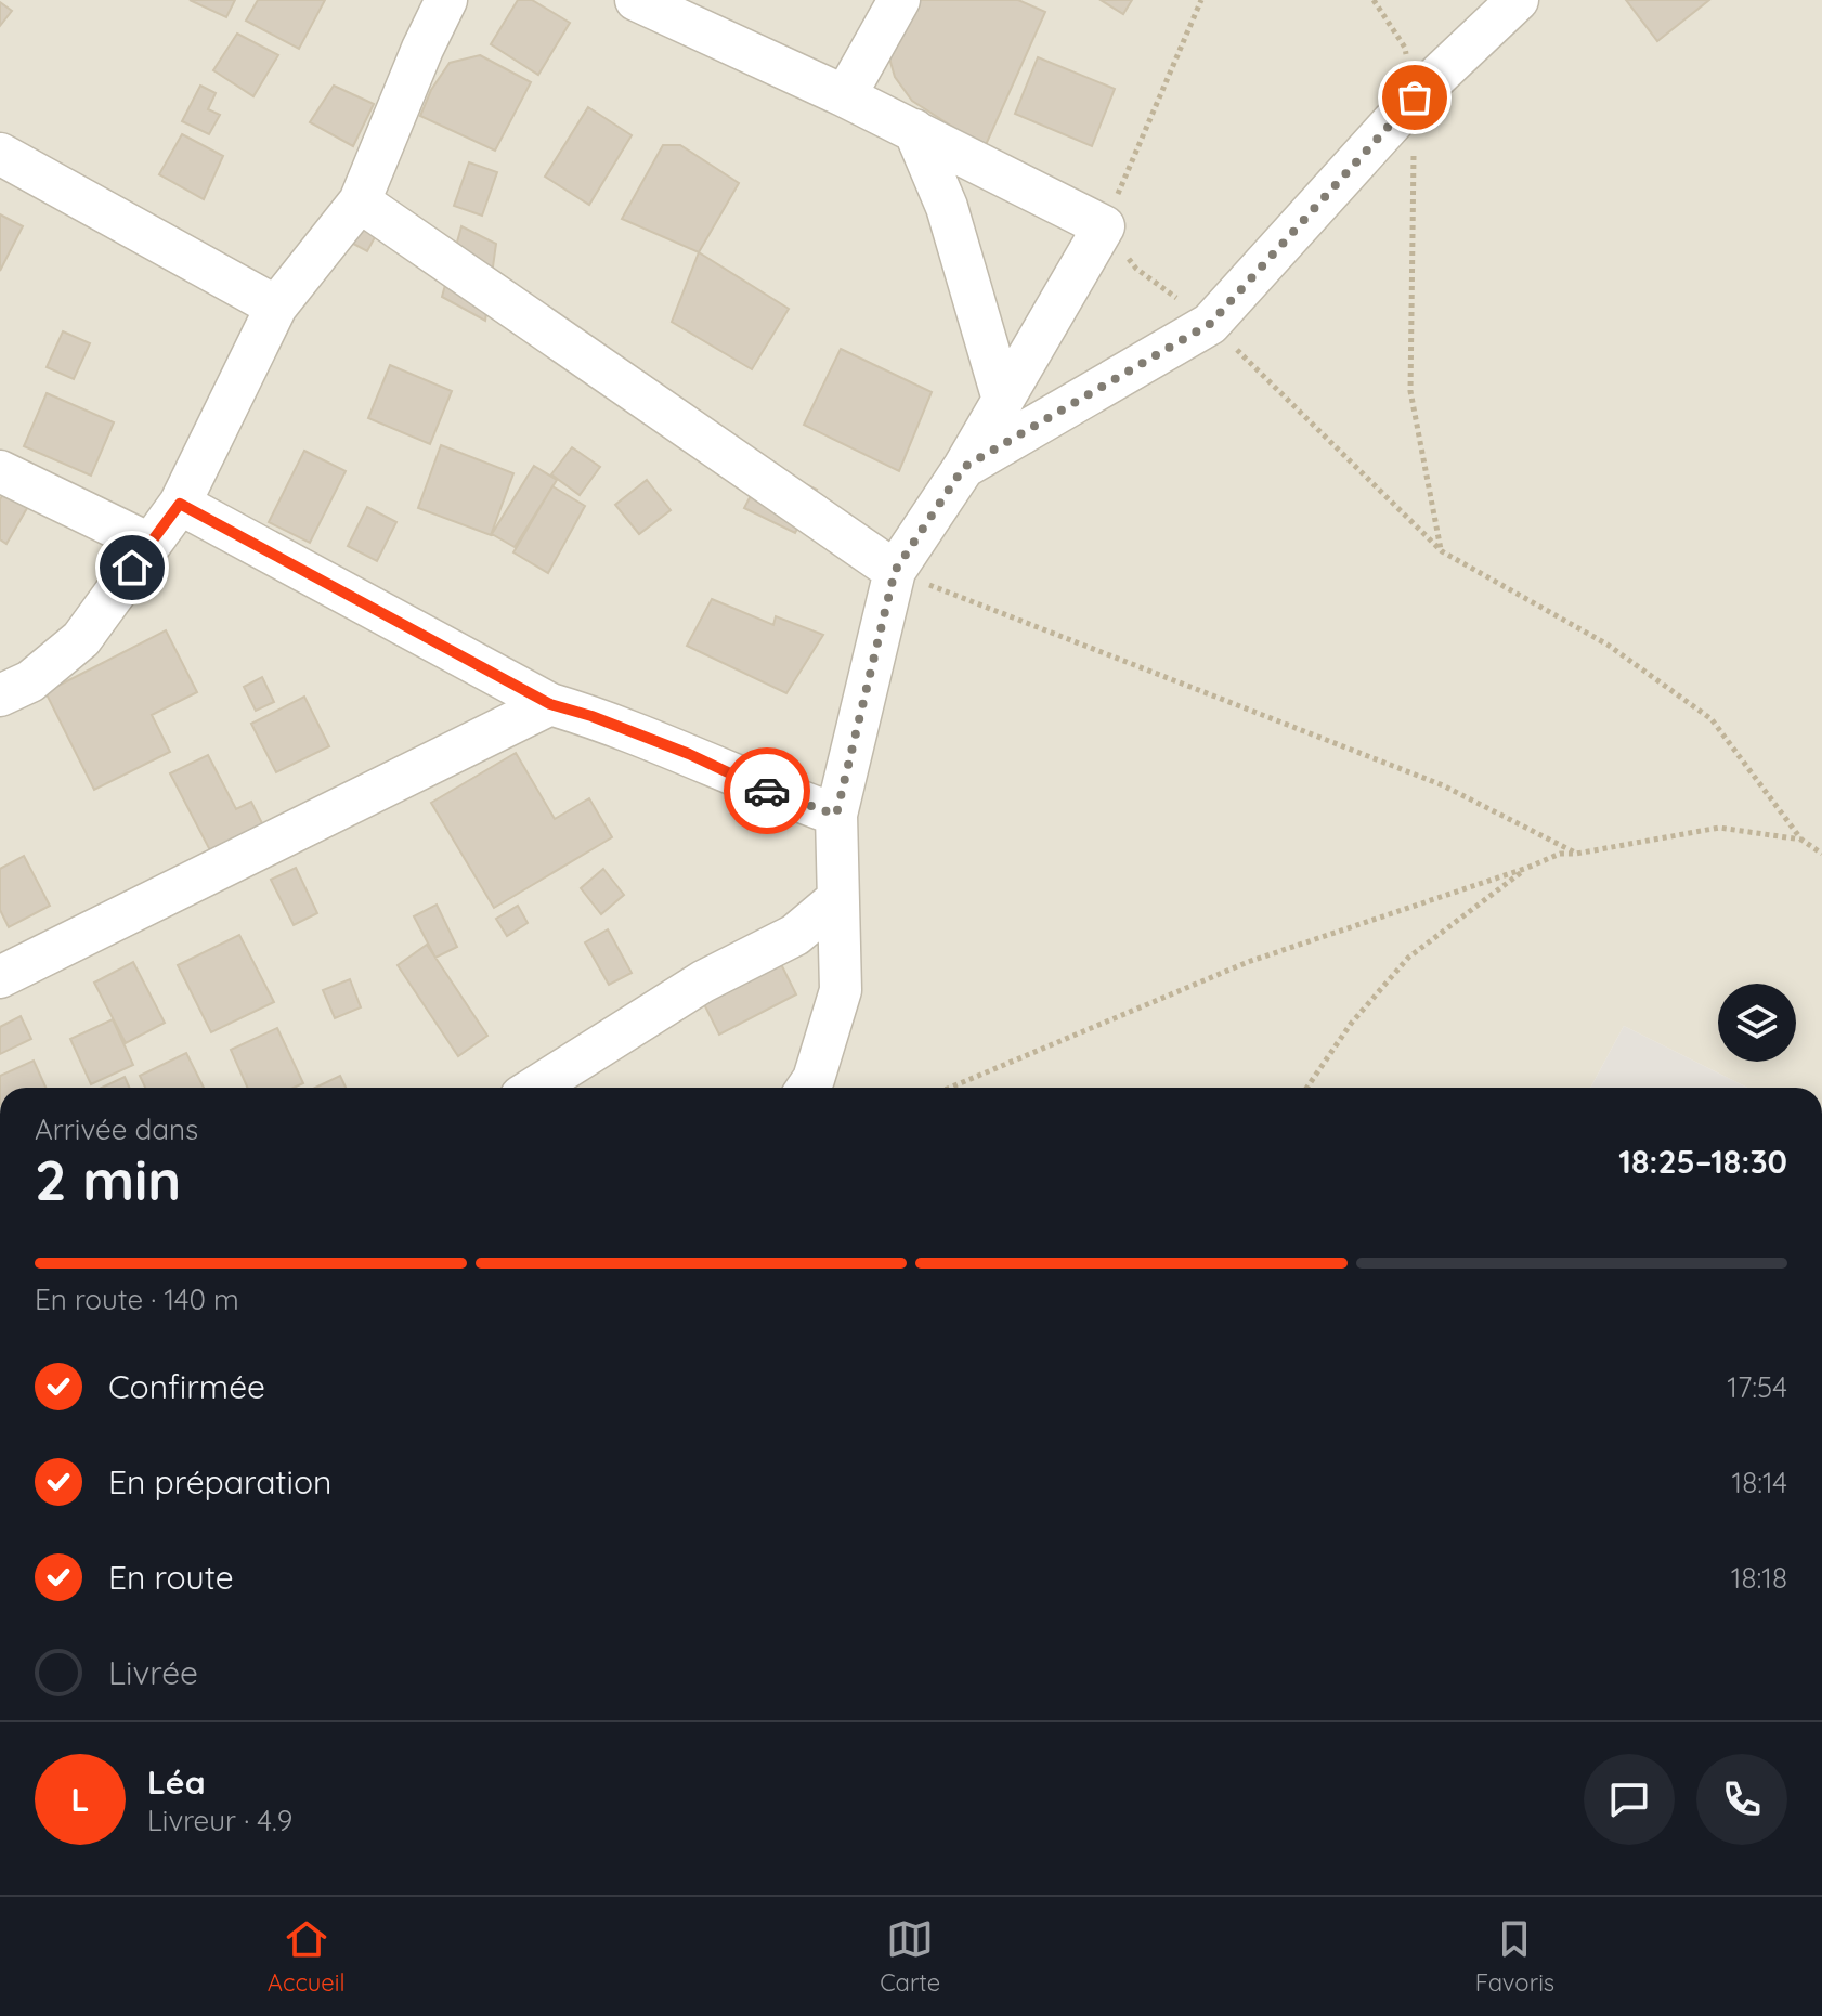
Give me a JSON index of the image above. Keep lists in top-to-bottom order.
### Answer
{
  "page": {
    "heading": ["2 min", "Arrivée dans", "18:25–18:30"],
    "panel": ["Léa", "Livreur · 4.9"],
    "bar": "En route · 140 m",
    "list": [
      ["Confirmée", "17:54"],
      ["En préparation", "18:14"],
      ["En route", "18:18"],
      "Livrée"
    ],
    "round": "L",
    "tabs": ["Accueil", "Carte", "Favoris"]
  }
}
